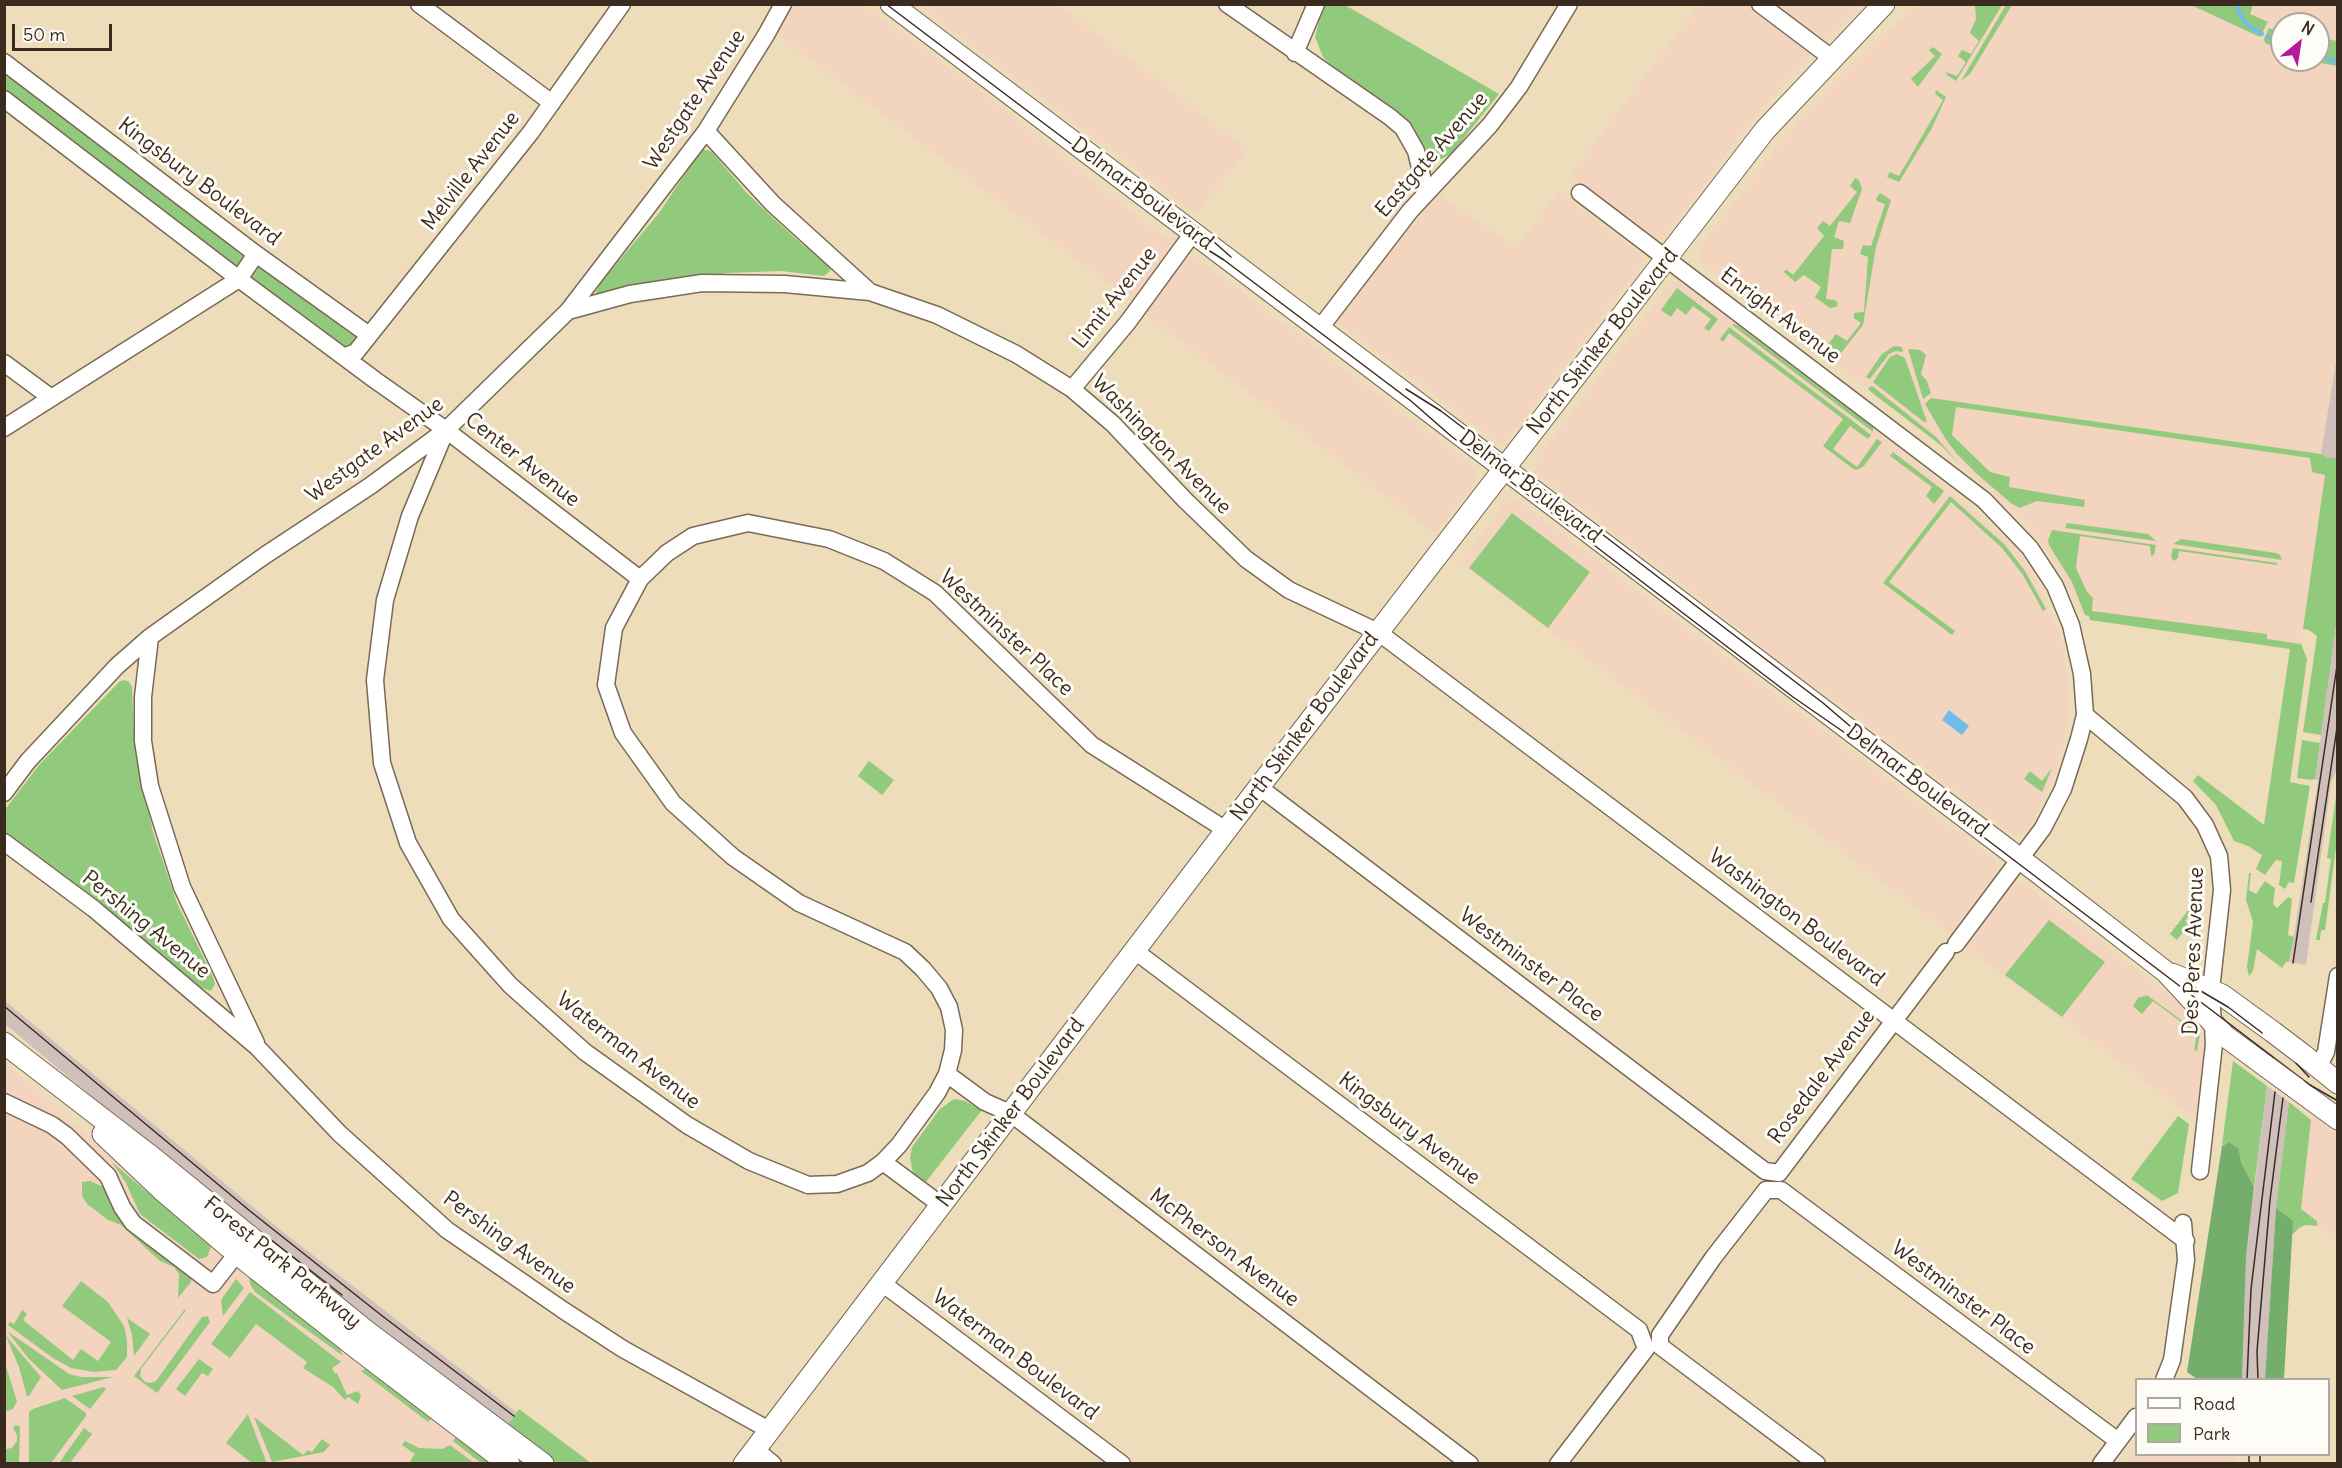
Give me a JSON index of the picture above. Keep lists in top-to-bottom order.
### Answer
{
  "streets": {
    "main road": ["Delmar Boulevard", "North Skinker Boulevard", "Forest Park Parkway"],
    "street": [
      "Westgate Avenue",
      "Eastgate Avenue",
      "Melville Avenue",
      "Kingsbury Boulevard",
      "Limit Avenue",
      "Enright Avenue",
      "Washington Avenue",
      "Center Avenue",
      "Westminster Place",
      "Washington Boulevard",
      "Pershing Avenue",
      "Des Peres Avenue",
      "Waterman Avenue",
      "Rosedale Avenue",
      "Kingsbury Avenue",
      "McPherson Avenue",
      "Waterman Boulevard"
    ]
  },
  "crossings": [
    ["Westgate Avenue", "Washington Avenue"],
    ["Westgate Avenue", "Center Avenue"],
    ["Westgate Avenue", "Pershing Avenue"],
    ["Westgate Avenue", "Waterman Avenue"],
    ["Eastgate Avenue", "Delmar Boulevard"],
    ["Melville Avenue", "Kingsbury Boulevard"],
    ["Melville Avenue", "Center Avenue"],
    ["Delmar Boulevard", "Limit Avenue"],
    ["Delmar Boulevard", "North Skinker Boulevard"],
    ["Delmar Boulevard", "Des Peres Avenue"],
    ["Delmar Boulevard", "Rosedale Avenue"],
    ["Limit Avenue", "Washington Avenue"],
    ["Enright Avenue", "North Skinker Boulevard"],
    ["Enright Avenue", "Rosedale Avenue"],
    ["North Skinker Boulevard", "Washington Avenue"],
    ["North Skinker Boulevard", "Westminster Place"],
    ["North Skinker Boulevard", "Washington Boulevard"],
    ["North Skinker Boulevard", "Pershing Avenue"],
    ["North Skinker Boulevard", "Kingsbury Avenue"],
    ["North Skinker Boulevard", "McPherson Avenue"],
    ["North Skinker Boulevard", "Waterman Boulevard"],
    ["Washington Avenue", "Washington Boulevard"],
    ["Center Avenue", "Westminster Place"],
    ["Center Avenue", "Waterman Avenue"],
    ["Westminster Place", "Rosedale Avenue"],
    ["Washington Boulevard", "Rosedale Avenue"],
    ["Des Peres Avenue", "Rosedale Avenue"],
    ["Waterman Avenue", "McPherson Avenue"]
  ],
  "legend": ["Road", "Park"],
  "scale_bar": "50 m",
  "north": "top right"
}
